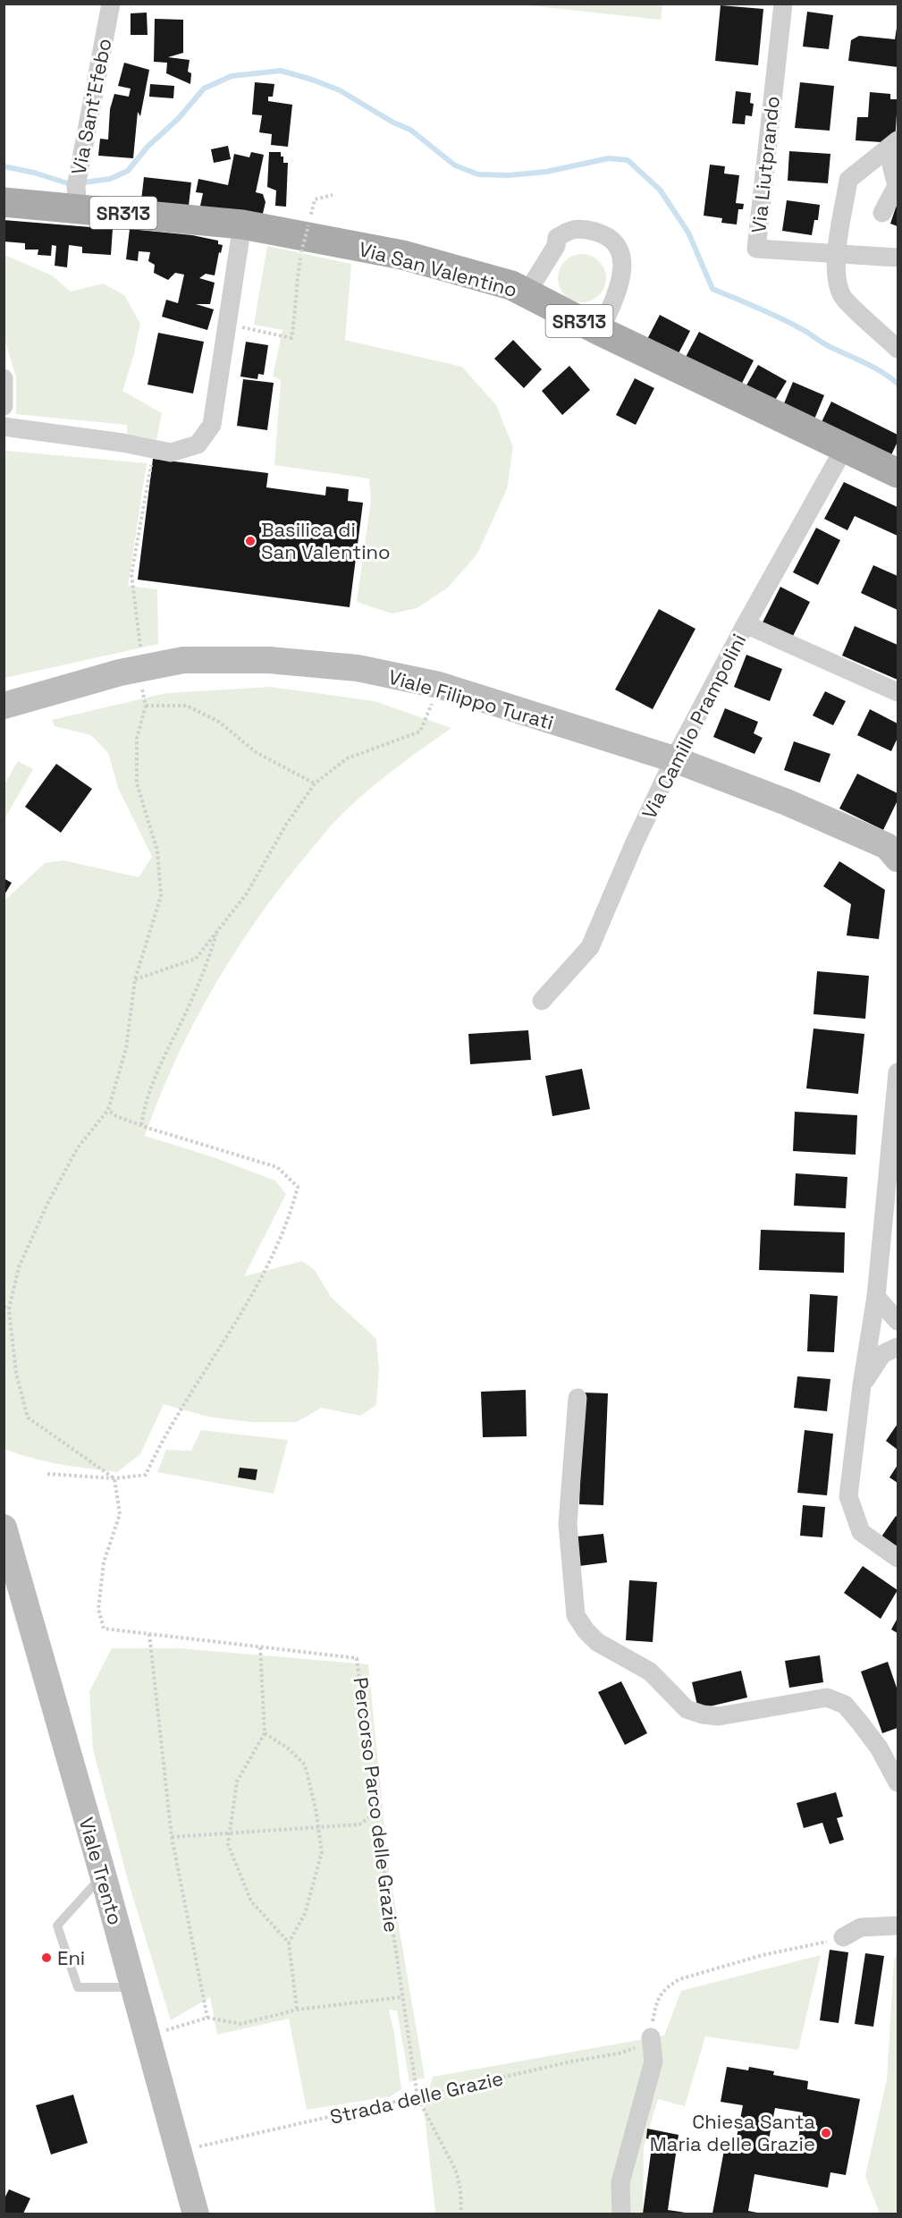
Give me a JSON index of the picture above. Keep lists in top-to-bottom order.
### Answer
{
  "streets": {
    "main road": ["SR313", "Via San Valentino"],
    "street": [
      "Via Sant'Efebo",
      "Via Liutprando",
      "Viale Filippo Turati",
      "Via Camillo Prampolini",
      "Viale Trento"
    ],
    "path": ["Percorso Parco delle Grazie", "Strada delle Grazie"]
  },
  "crossings": [
    ["Via Sant'Efebo", "Via San Valentino"],
    ["Via San Valentino", "Via Camillo Prampolini"],
    ["Viale Filippo Turati", "Via Camillo Prampolini"],
    ["Percorso Parco delle Grazie", "Strada delle Grazie"],
    ["Viale Trento", "Strada delle Grazie"]
  ],
  "places": ["Basilica di San Valentino", "Eni", "Chiesa Santa Maria delle Grazie"]
}
